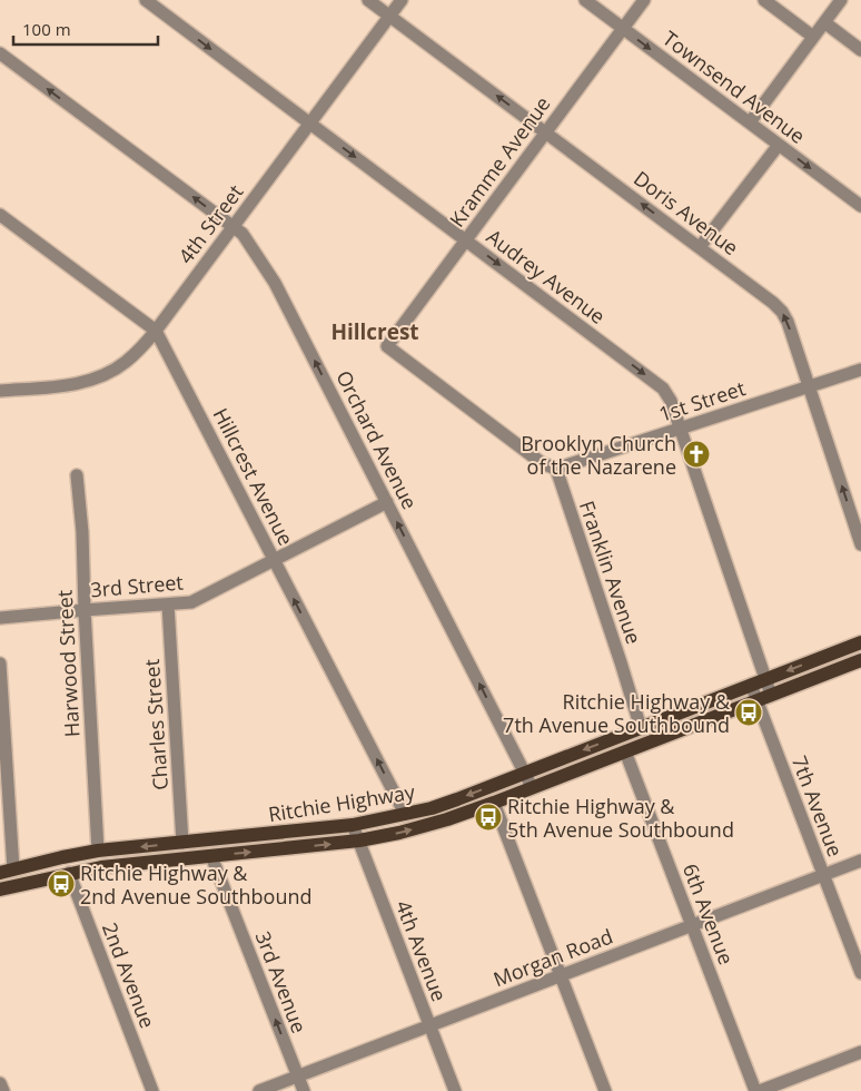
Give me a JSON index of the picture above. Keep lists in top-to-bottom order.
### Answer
{
  "streets": {
    "main road": ["Ritchie Highway"],
    "street": [
      "Townsend Avenue",
      "Kramme Avenue",
      "Doris Avenue",
      "4th Street",
      "Audrey Avenue",
      "1st Street",
      "Orchard Avenue",
      "Hillcrest Avenue",
      "Franklin Avenue",
      "3rd Street",
      "Harwood Street",
      "Charles Street",
      "7th Avenue",
      "6th Avenue",
      "4th Avenue",
      "Morgan Road",
      "2nd Avenue",
      "3rd Avenue"
    ]
  },
  "crossings": [
    ["Townsend Avenue", "Kramme Avenue"],
    ["Kramme Avenue", "Doris Avenue"],
    ["Kramme Avenue", "Audrey Avenue"],
    ["Kramme Avenue", "1st Street"],
    ["Kramme Avenue", "Franklin Avenue"],
    ["Doris Avenue", "4th Street"],
    ["Doris Avenue", "1st Street"],
    ["4th Street", "Audrey Avenue"],
    ["4th Street", "Orchard Avenue"],
    ["4th Street", "Hillcrest Avenue"],
    ["Audrey Avenue", "1st Street"],
    ["Audrey Avenue", "Ritchie Highway"],
    ["1st Street", "Franklin Avenue"],
    ["Orchard Avenue", "3rd Street"],
    ["Orchard Avenue", "Ritchie Highway"],
    ["Hillcrest Avenue", "3rd Street"],
    ["Hillcrest Avenue", "Ritchie Highway"],
    ["Franklin Avenue", "Ritchie Highway"],
    ["3rd Street", "Harwood Street"],
    ["3rd Street", "Charles Street"],
    ["Harwood Street", "Ritchie Highway"],
    ["Charles Street", "Ritchie Highway"],
    ["Ritchie Highway", "7th Avenue"],
    ["Ritchie Highway", "6th Avenue"],
    ["Ritchie Highway", "4th Avenue"],
    ["Ritchie Highway", "2nd Avenue"],
    ["Ritchie Highway", "3rd Avenue"],
    ["7th Avenue", "Morgan Road"],
    ["6th Avenue", "Morgan Road"],
    ["4th Avenue", "Morgan Road"],
    ["Morgan Road", "3rd Avenue"]
  ],
  "one_way": [
    "Townsend Avenue",
    "Doris Avenue",
    "Audrey Avenue",
    "Orchard Avenue",
    "Hillcrest Avenue",
    "3rd Avenue"
  ],
  "districts": ["Hillcrest"],
  "places": {
    "church": ["Brooklyn Church of the Nazarene"],
    "bus stop": ["Ritchie Highway & 7th Avenue Southbound", "Ritchie Highway & 5th Avenue Southbound", "Ritchie Highway & 2nd Avenue Southbound"]
  },
  "scale_bar": "100 m"
}
